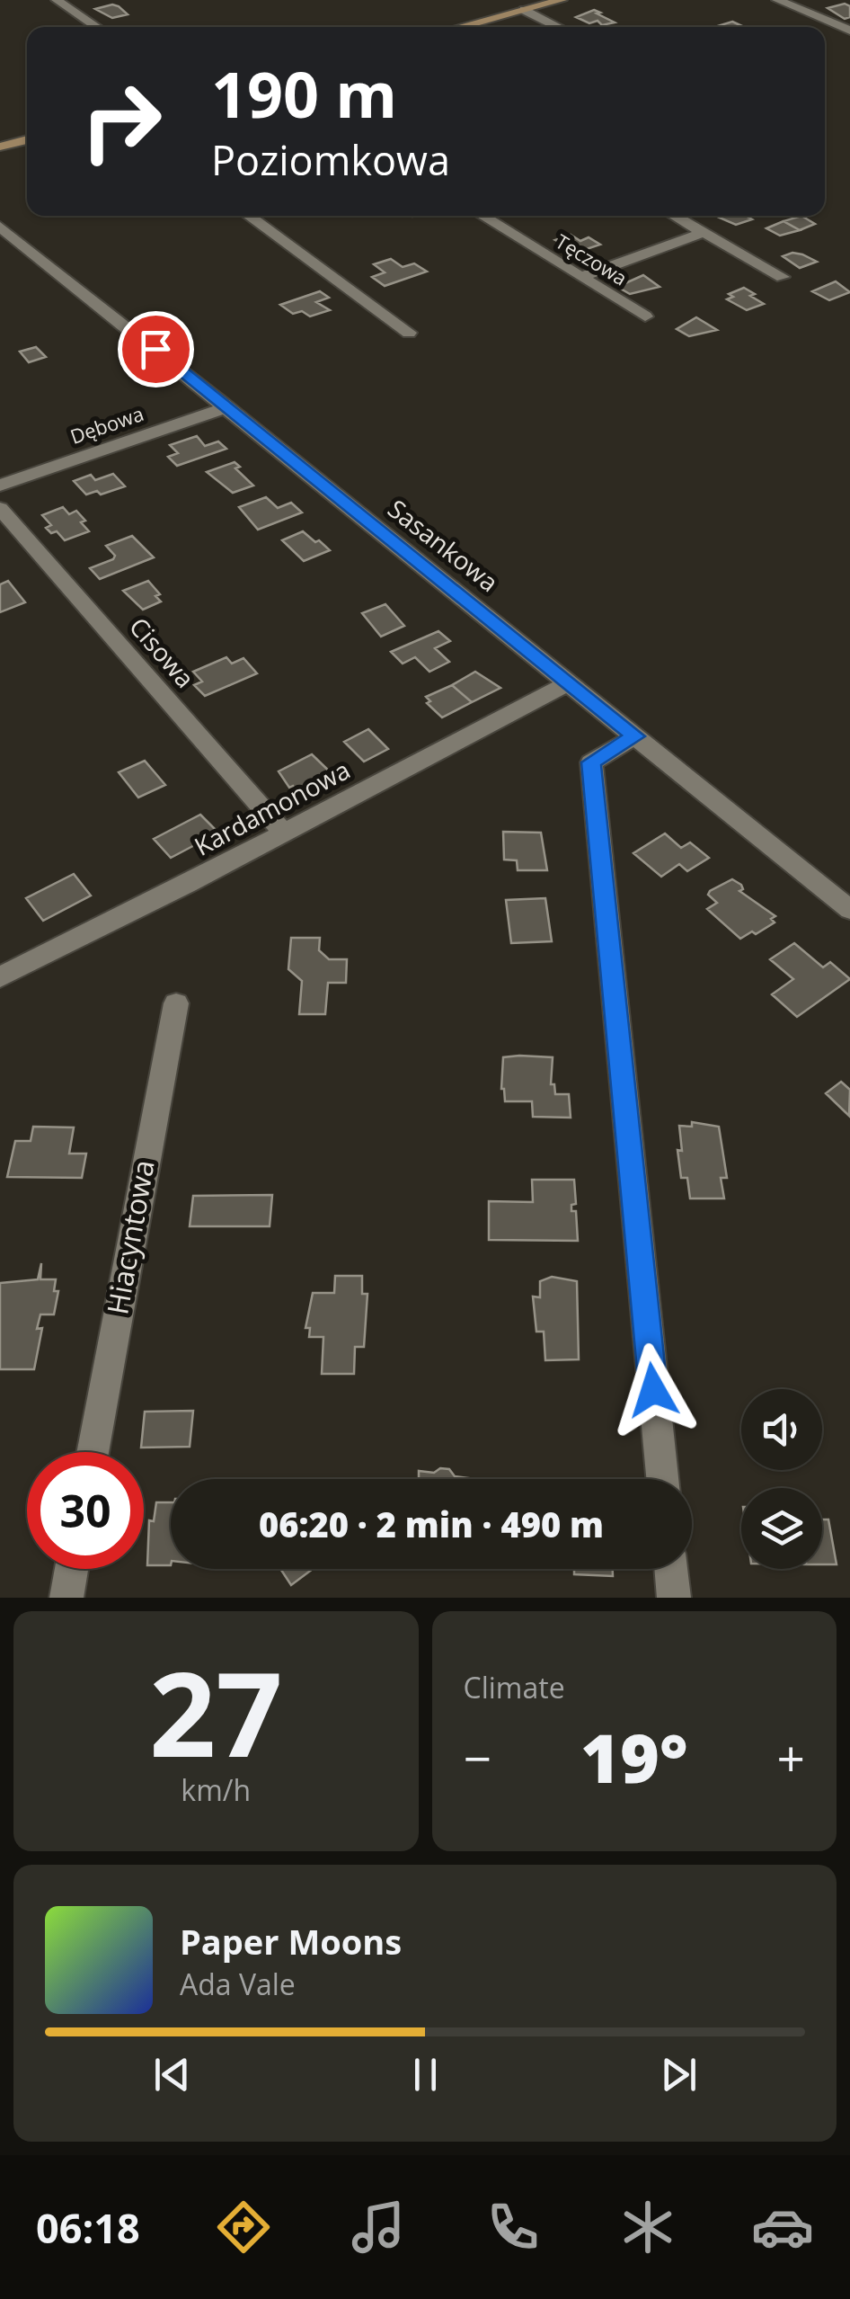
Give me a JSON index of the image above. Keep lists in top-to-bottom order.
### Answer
{
  "streets": {
    "street": [
      "Tęczowa",
      "Dębowa",
      "Sasankowa",
      "Cisowa",
      "Kardamonowa",
      "Hiacyntowa"
    ]
  },
  "crossings": [
    ["Dębowa", "Sasankowa"],
    ["Sasankowa", "Kardamonowa"],
    ["Cisowa", "Kardamonowa"]
  ],
  "page": {
    "turn": ["190 m", "Poziomkowa"],
    "limit": "30",
    "trip": "06:20 · 2 min · 490 m",
    "tile": [
      ["27", "km/h"],
      "Climate"
    ],
    "heat": ["−", "19°", "+"],
    "song": ["Paper Moons", "Ada Vale"],
    "tabs": "06:18"
  }
}
